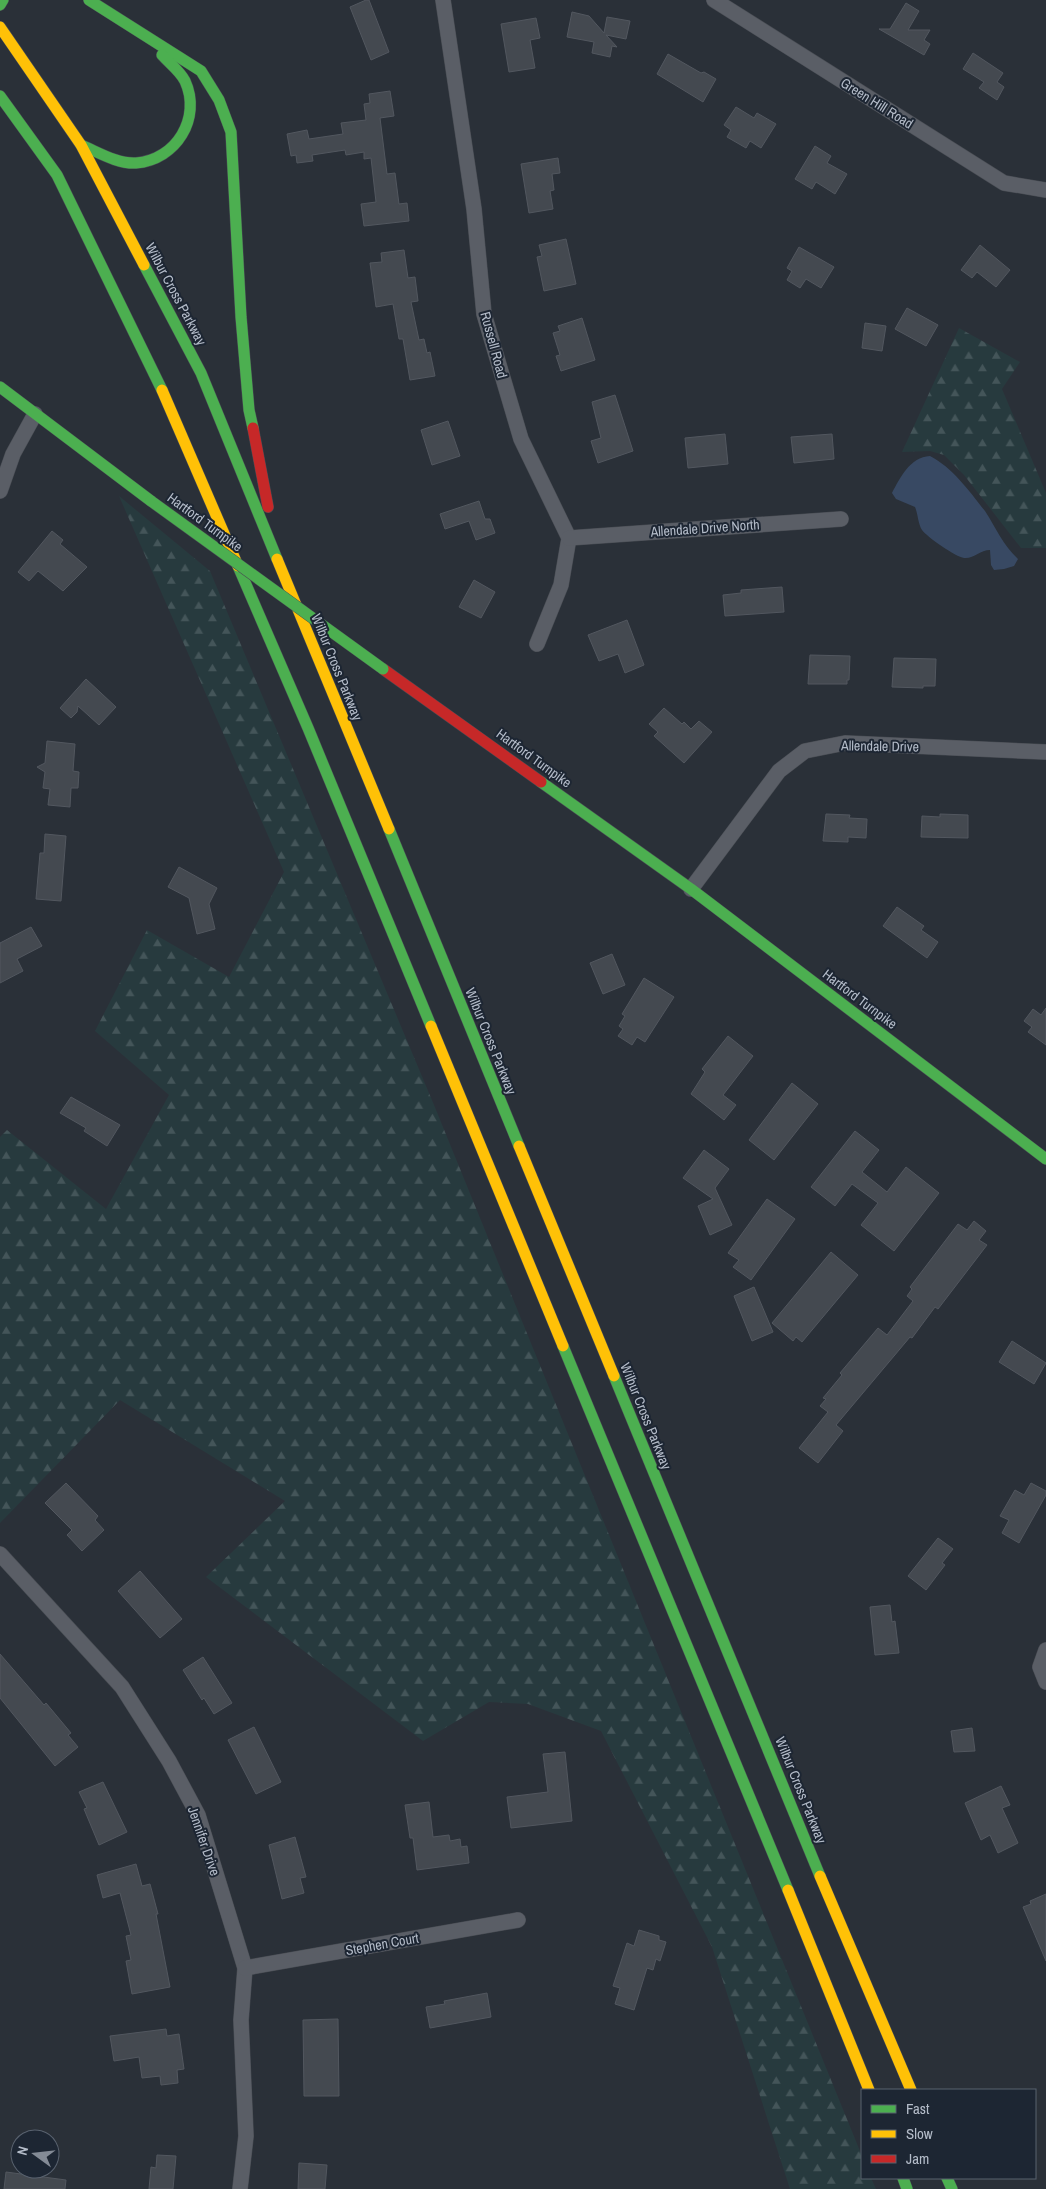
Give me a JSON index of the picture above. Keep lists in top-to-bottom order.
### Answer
{
  "streets": {
    "main road": ["Wilbur Cross Parkway", "Hartford Turnpike"],
    "street": [
      "Green Hill Road",
      "Russell Road",
      "Allendale Drive North",
      "Allendale Drive",
      "Jennifer Drive",
      "Stephen Court"
    ]
  },
  "crossings": [
    ["Russell Road", "Allendale Drive North"],
    ["Hartford Turnpike", "Allendale Drive"],
    ["Jennifer Drive", "Stephen Court"]
  ],
  "legend": ["Fast", "Slow", "Jam"],
  "north": "left"
}
